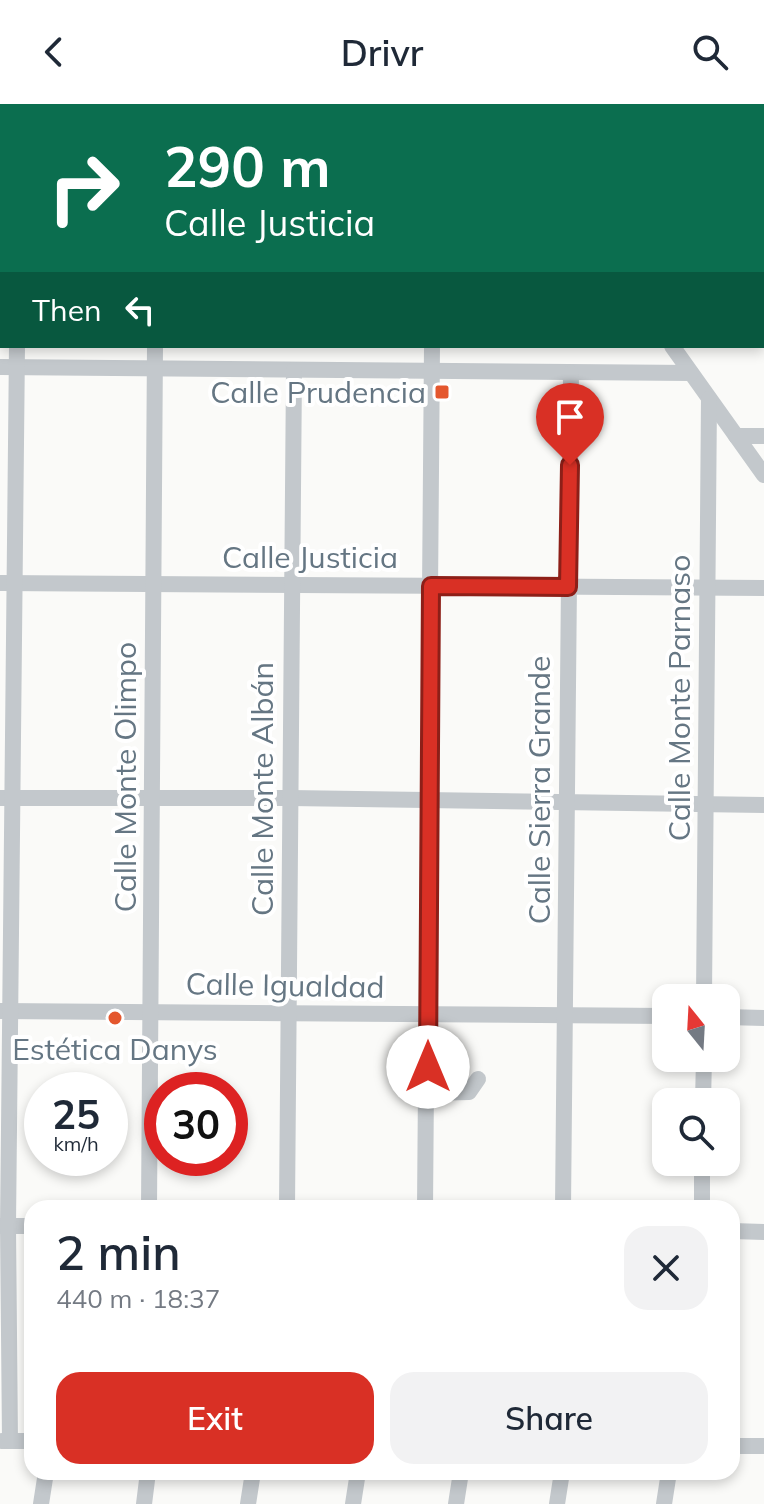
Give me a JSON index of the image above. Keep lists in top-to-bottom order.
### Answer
{
  "streets": {
    "street": [
      "Calle Justicia",
      "Calle Monte Parnaso",
      "Calle Monte Olimpo",
      "Calle Monte Albán",
      "Calle Sierra Grande",
      "Calle Igualdad"
    ]
  },
  "crossings": [
    ["Calle Justicia", "Calle Monte Parnaso"],
    ["Calle Justicia", "Calle Monte Olimpo"],
    ["Calle Justicia", "Calle Monte Albán"],
    ["Calle Justicia", "Calle Sierra Grande"],
    ["Calle Monte Olimpo", "Calle Igualdad"],
    ["Calle Monte Albán", "Calle Igualdad"],
    ["Calle Sierra Grande", "Calle Igualdad"]
  ],
  "places": {
    "transit": ["Calle Prudencia"],
    "other": ["Estética Danys"]
  },
  "north": "top",
  "page": {
    "header": "Drivr",
    "turn": ["290 m", "Calle Justicia"],
    "then": "Then",
    "speed": "25 km/h",
    "limit": "30",
    "heading": ["2 min", "440 m · 18:37"],
    "buttons": ["Exit", "Share"]
  }
}
